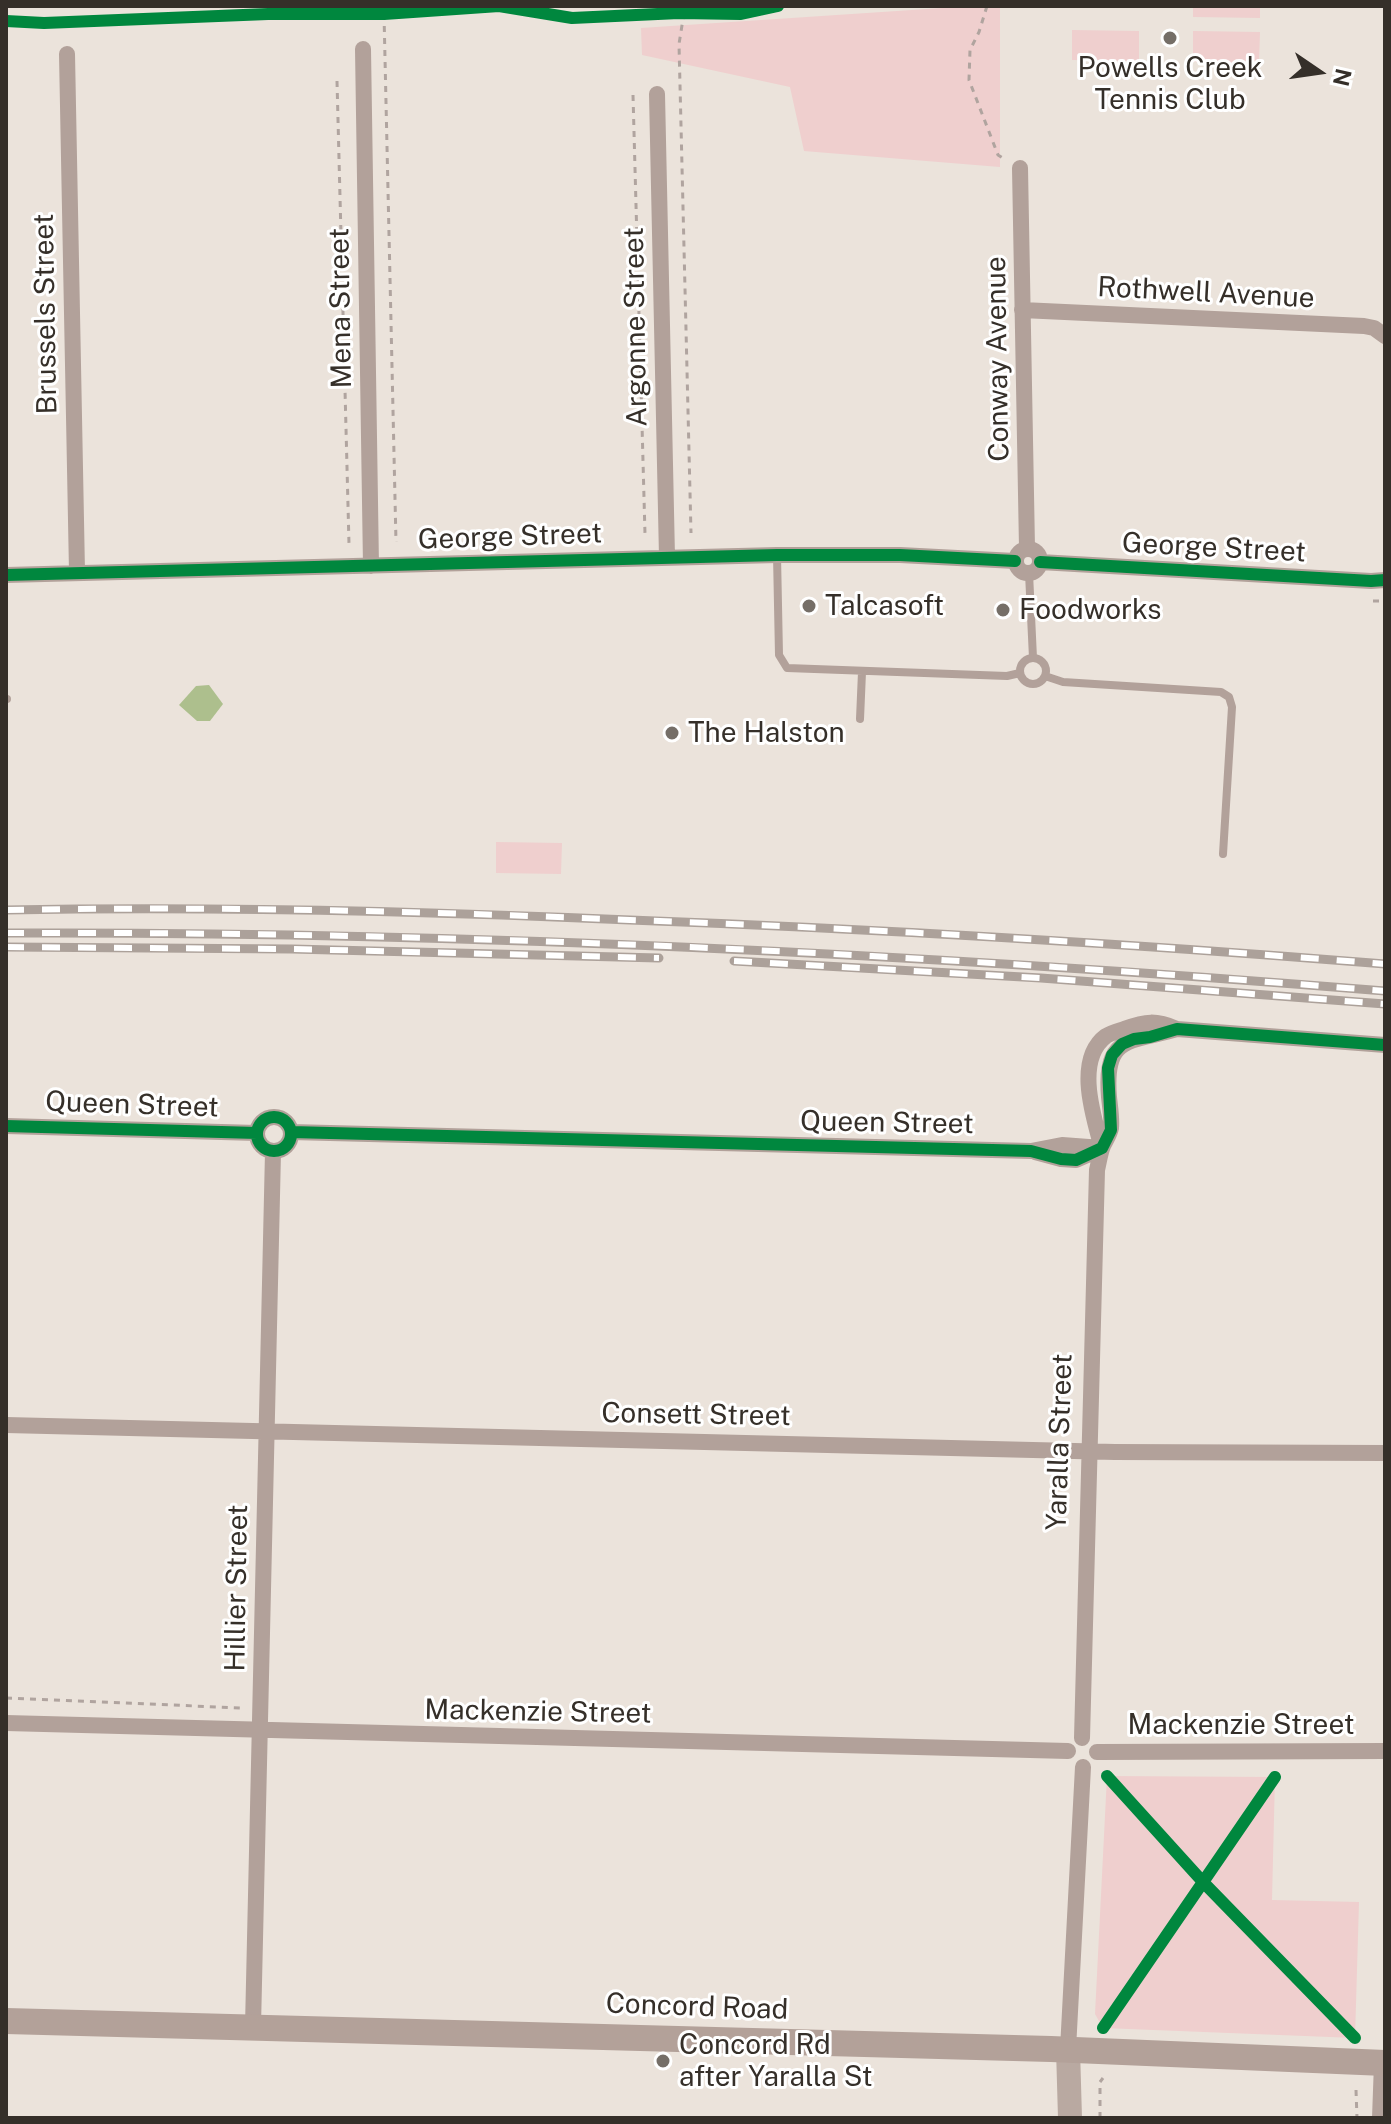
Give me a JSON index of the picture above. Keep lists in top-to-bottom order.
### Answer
{
  "streets": {
    "main road": ["Concord Road"],
    "street": [
      "Rothwell Avenue",
      "Mena Street",
      "Brussels Street",
      "Argonne Street",
      "Conway Avenue",
      "George Street",
      "Queen Street",
      "Consett Street",
      "Yaralla Street",
      "Hillier Street",
      "Mackenzie Street"
    ]
  },
  "crossings": [
    ["Rothwell Avenue", "Conway Avenue"],
    ["Mena Street", "George Street"],
    ["Brussels Street", "George Street"],
    ["Argonne Street", "George Street"],
    ["Conway Avenue", "George Street"],
    ["Queen Street", "Yaralla Street"],
    ["Queen Street", "Hillier Street"],
    ["Consett Street", "Yaralla Street"],
    ["Consett Street", "Hillier Street"],
    ["Yaralla Street", "Mackenzie Street"],
    ["Hillier Street", "Mackenzie Street"],
    ["Hillier Street", "Concord Road"]
  ],
  "places": [
    "Powells Creek Tennis Club",
    "Talcasoft",
    "Foodworks",
    "The Halston",
    "Concord Rd after Yaralla St"
  ],
  "north": "right"
}
